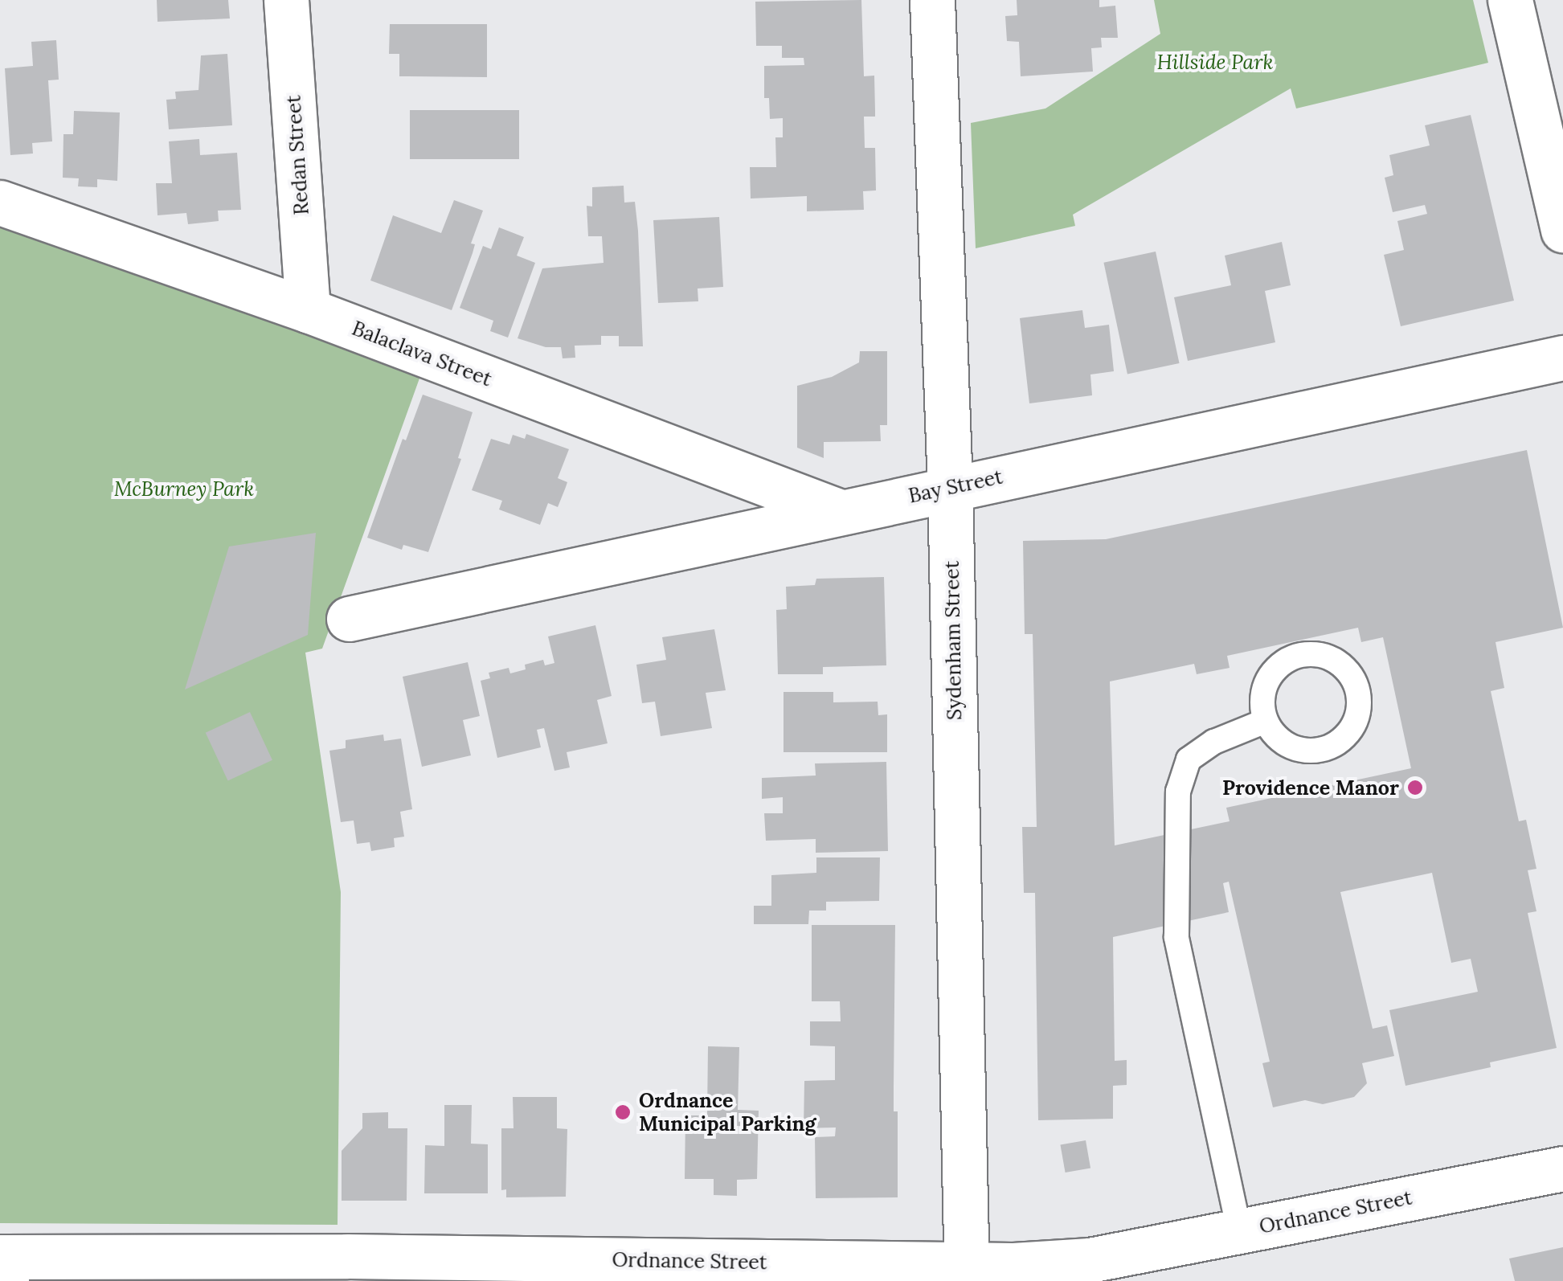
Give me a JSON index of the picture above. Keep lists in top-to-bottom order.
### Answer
{
  "streets": {
    "street": [
      "Redan Street",
      "Balaclava Street",
      "Bay Street",
      "Sydenham Street",
      "Ordnance Street"
    ]
  },
  "crossings": [
    ["Redan Street", "Balaclava Street"],
    ["Balaclava Street", "Bay Street"],
    ["Bay Street", "Sydenham Street"],
    ["Sydenham Street", "Ordnance Street"]
  ],
  "parks": ["Hillside Park", "McBurney Park"],
  "places": ["Providence Manor", "Ordnance Municipal Parking"]
}
